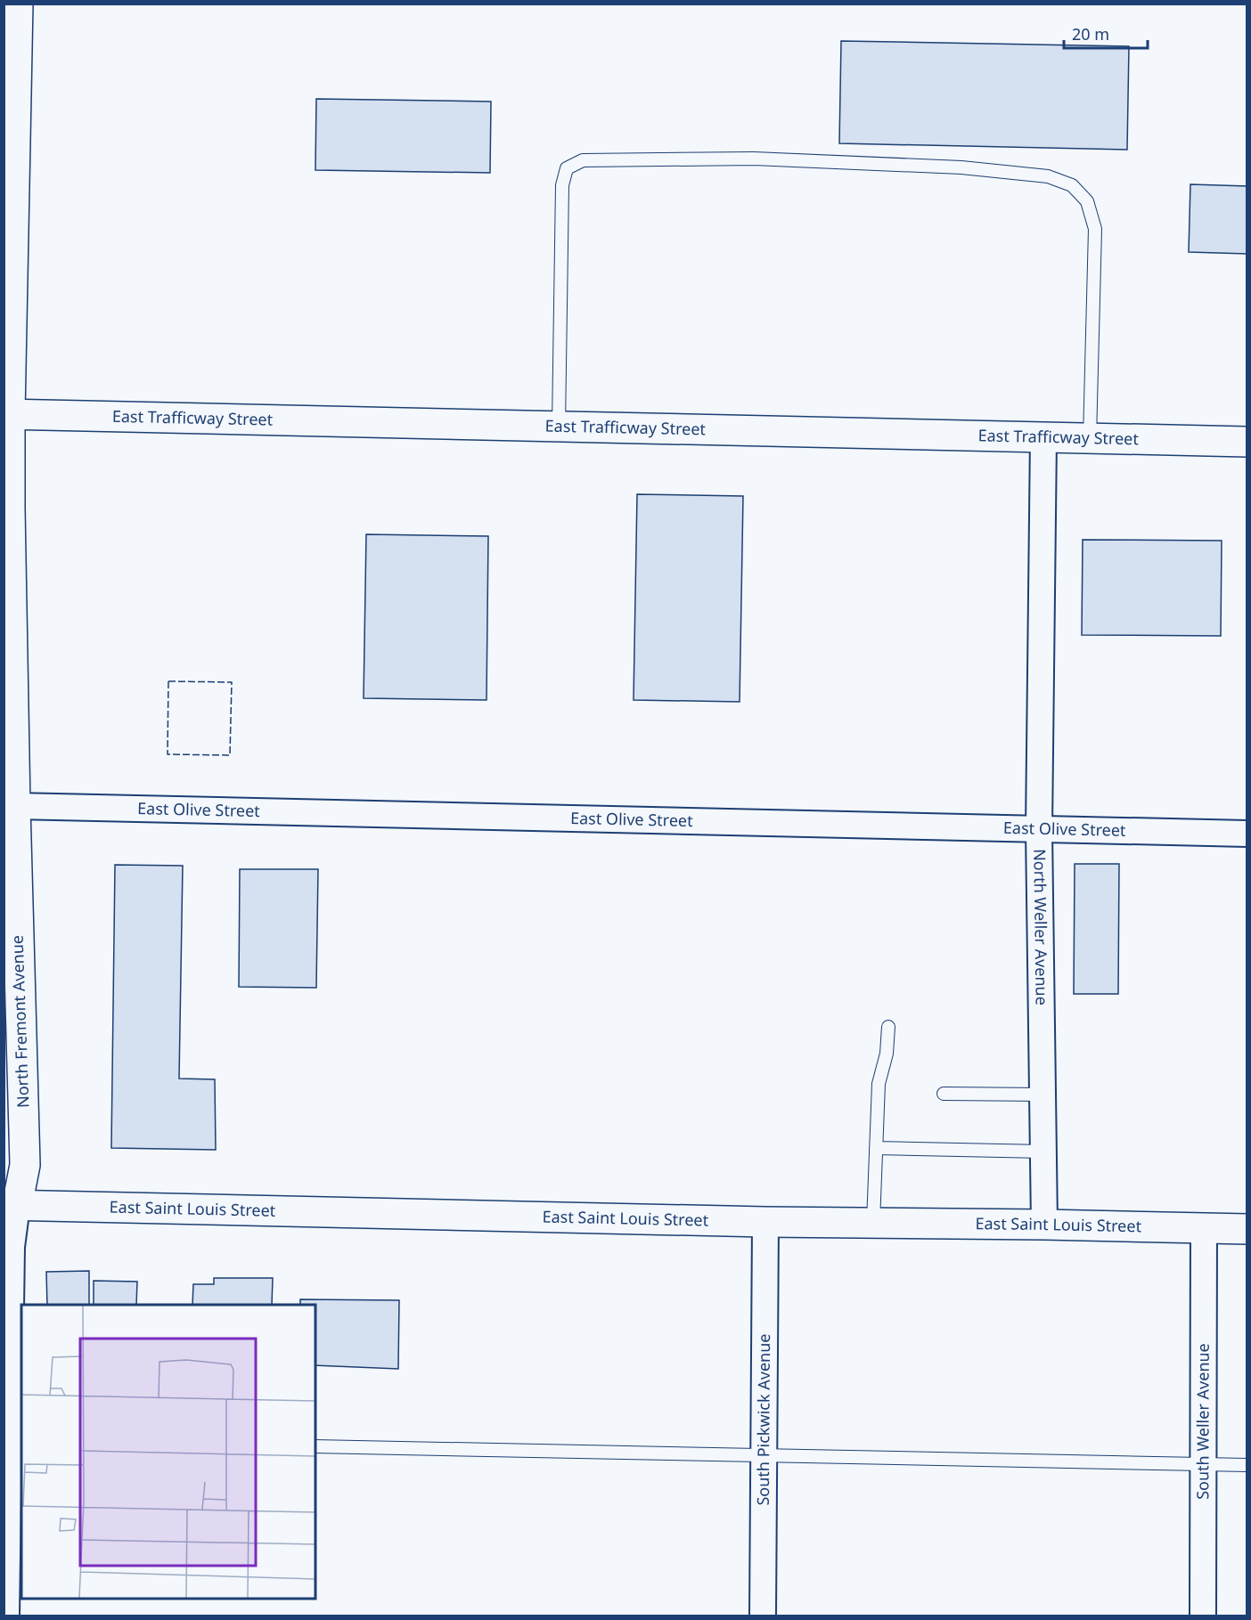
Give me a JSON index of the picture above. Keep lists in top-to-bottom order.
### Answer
{
  "streets": {
    "main road": ["East Trafficway Street", "North Fremont Avenue", "East Saint Louis Street"],
    "street": [
      "East Olive Street",
      "North Weller Avenue",
      "South Pickwick Avenue",
      "South Weller Avenue"
    ]
  },
  "crossings": [
    ["East Trafficway Street", "North Weller Avenue"],
    ["East Trafficway Street", "North Fremont Avenue"],
    ["East Olive Street", "North Weller Avenue"],
    ["East Olive Street", "North Fremont Avenue"],
    ["North Weller Avenue", "East Saint Louis Street"],
    ["North Fremont Avenue", "East Saint Louis Street"],
    ["East Saint Louis Street", "South Pickwick Avenue"],
    ["East Saint Louis Street", "South Weller Avenue"]
  ],
  "scale_bar": "20 m"
}
